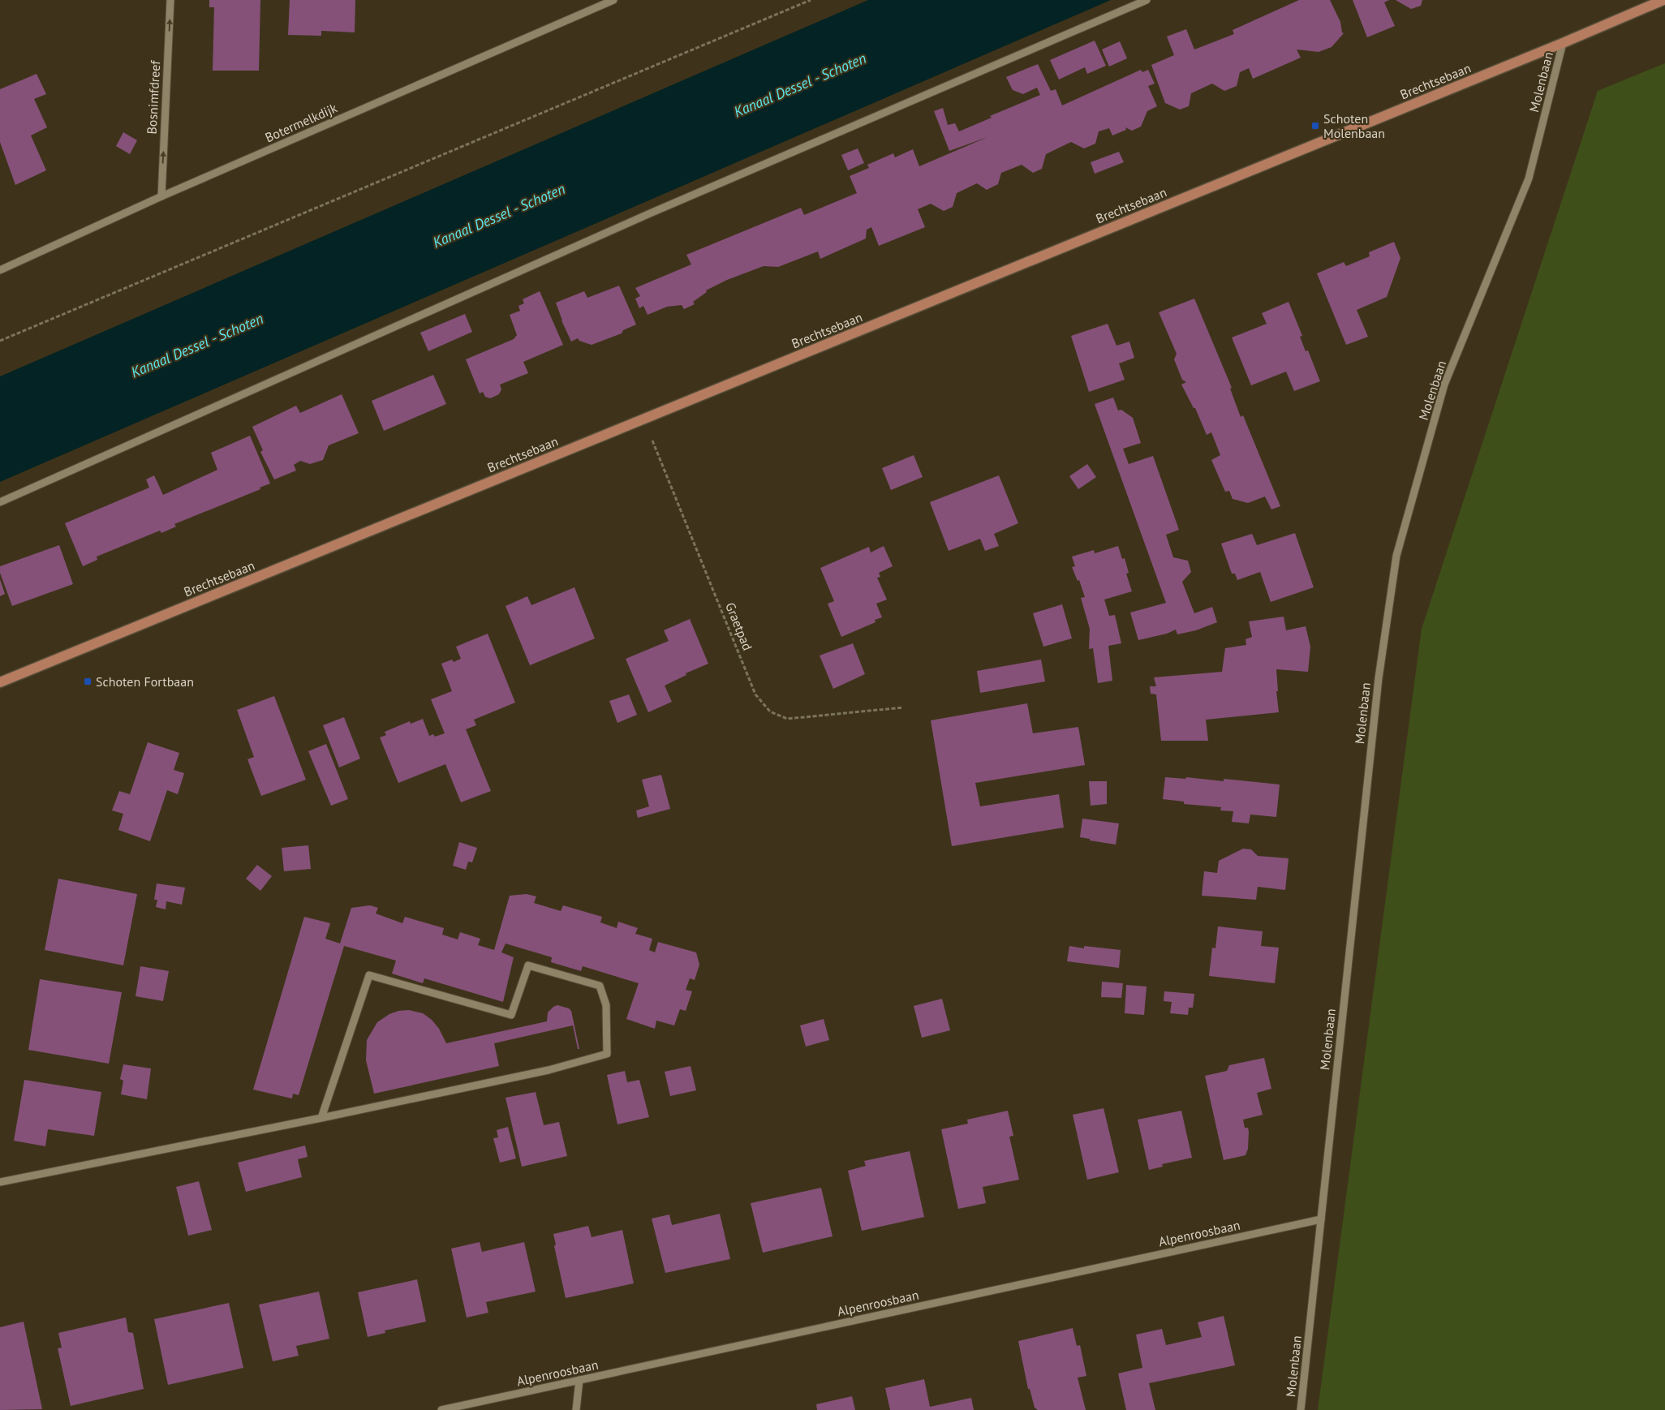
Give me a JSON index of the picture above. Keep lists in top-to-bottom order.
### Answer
{
  "streets": {
    "main road": ["Brechtsebaan"],
    "street": [
      "Molenbaan",
      "Bosnimfdreef",
      "Botermelkdijk",
      "Alpenroosbaan"
    ],
    "path": ["Graetpad"]
  },
  "crossings": [
    ["Brechtsebaan", "Molenbaan"],
    ["Brechtsebaan", "Graetpad"],
    ["Molenbaan", "Alpenroosbaan"],
    ["Bosnimfdreef", "Botermelkdijk"]
  ],
  "one_way": ["Bosnimfdreef"],
  "water": ["Kanaal Dessel - Schoten"],
  "places": {
    "transit": ["Schoten Molenbaan", "Schoten Fortbaan"]
  }
}
